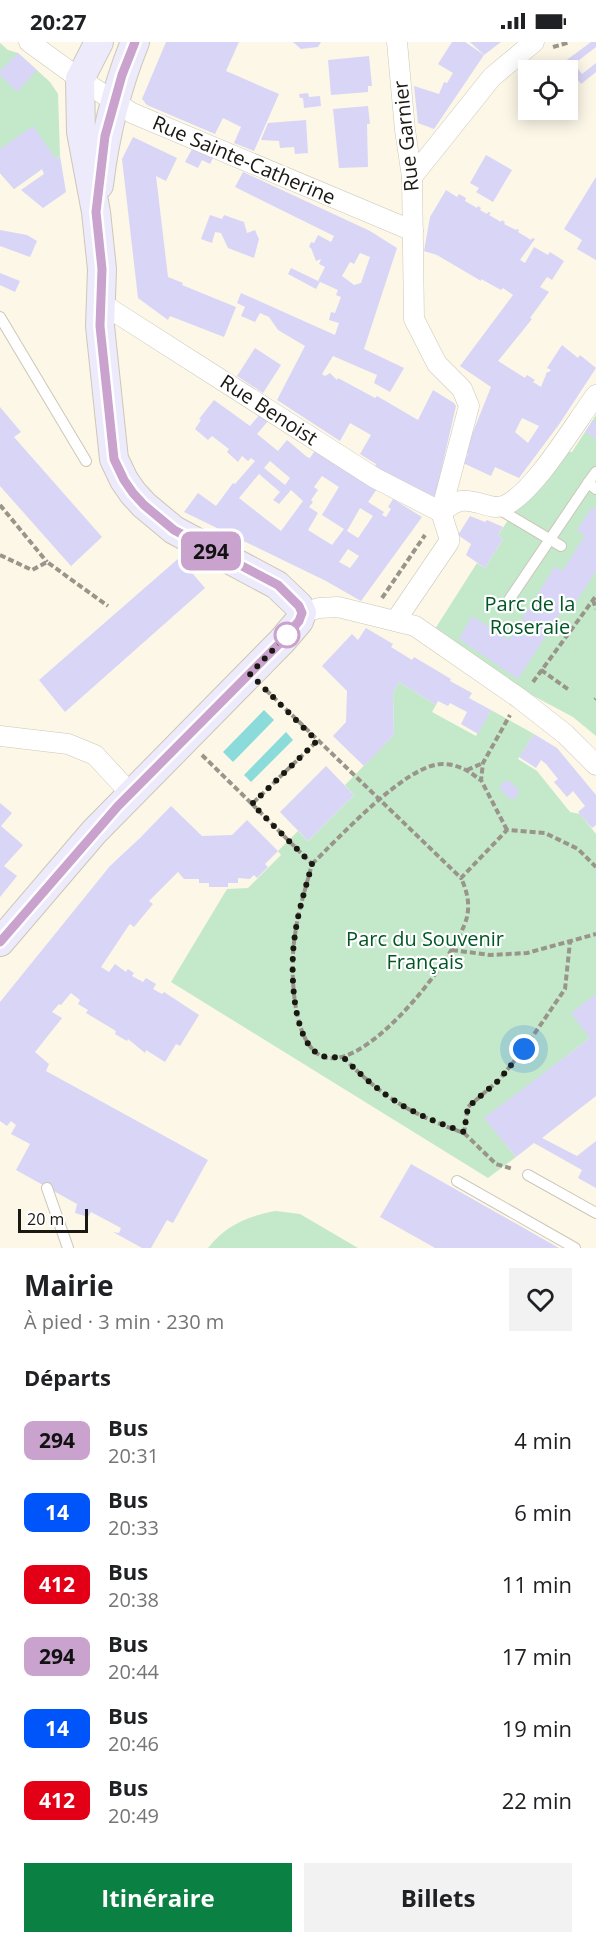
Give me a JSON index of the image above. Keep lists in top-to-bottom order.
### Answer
{
  "streets": {
    "street": ["Rue Garnier", "Rue Sainte-Catherine", "Rue Benoist"]
  },
  "crossings": [
    ["Rue Garnier", "Rue Sainte-Catherine"],
    ["Rue Garnier", "Rue Benoist"]
  ],
  "parks": ["Parc de la Roseraie", "Parc du Souvenir Français"],
  "lines": ["bus line 294"],
  "scale_bar": "20 m",
  "page": {
    "status": "20:27",
    "on_map": "294",
    "scale": "20 m",
    "heading": [
      ["Mairie", "À pied · 3 min · 230 m"],
      "Départs"
    ],
    "list": [
      {
        "mark": "294",
        "name": "Bus",
        "note": "20:31",
        "value": "4 min"
      },
      {
        "mark": "14",
        "name": "Bus",
        "note": "20:33",
        "value": "6 min"
      },
      {
        "mark": "412",
        "name": "Bus",
        "note": "20:38",
        "value": "11 min"
      },
      {
        "mark": "294",
        "name": "Bus",
        "note": "20:44",
        "value": "17 min"
      },
      {
        "mark": "14",
        "name": "Bus",
        "note": "20:46",
        "value": "19 min"
      },
      {
        "mark": "412",
        "name": "Bus",
        "note": "20:49",
        "value": "22 min"
      }
    ],
    "buttons": ["Itinéraire", "Billets"]
  }
}
